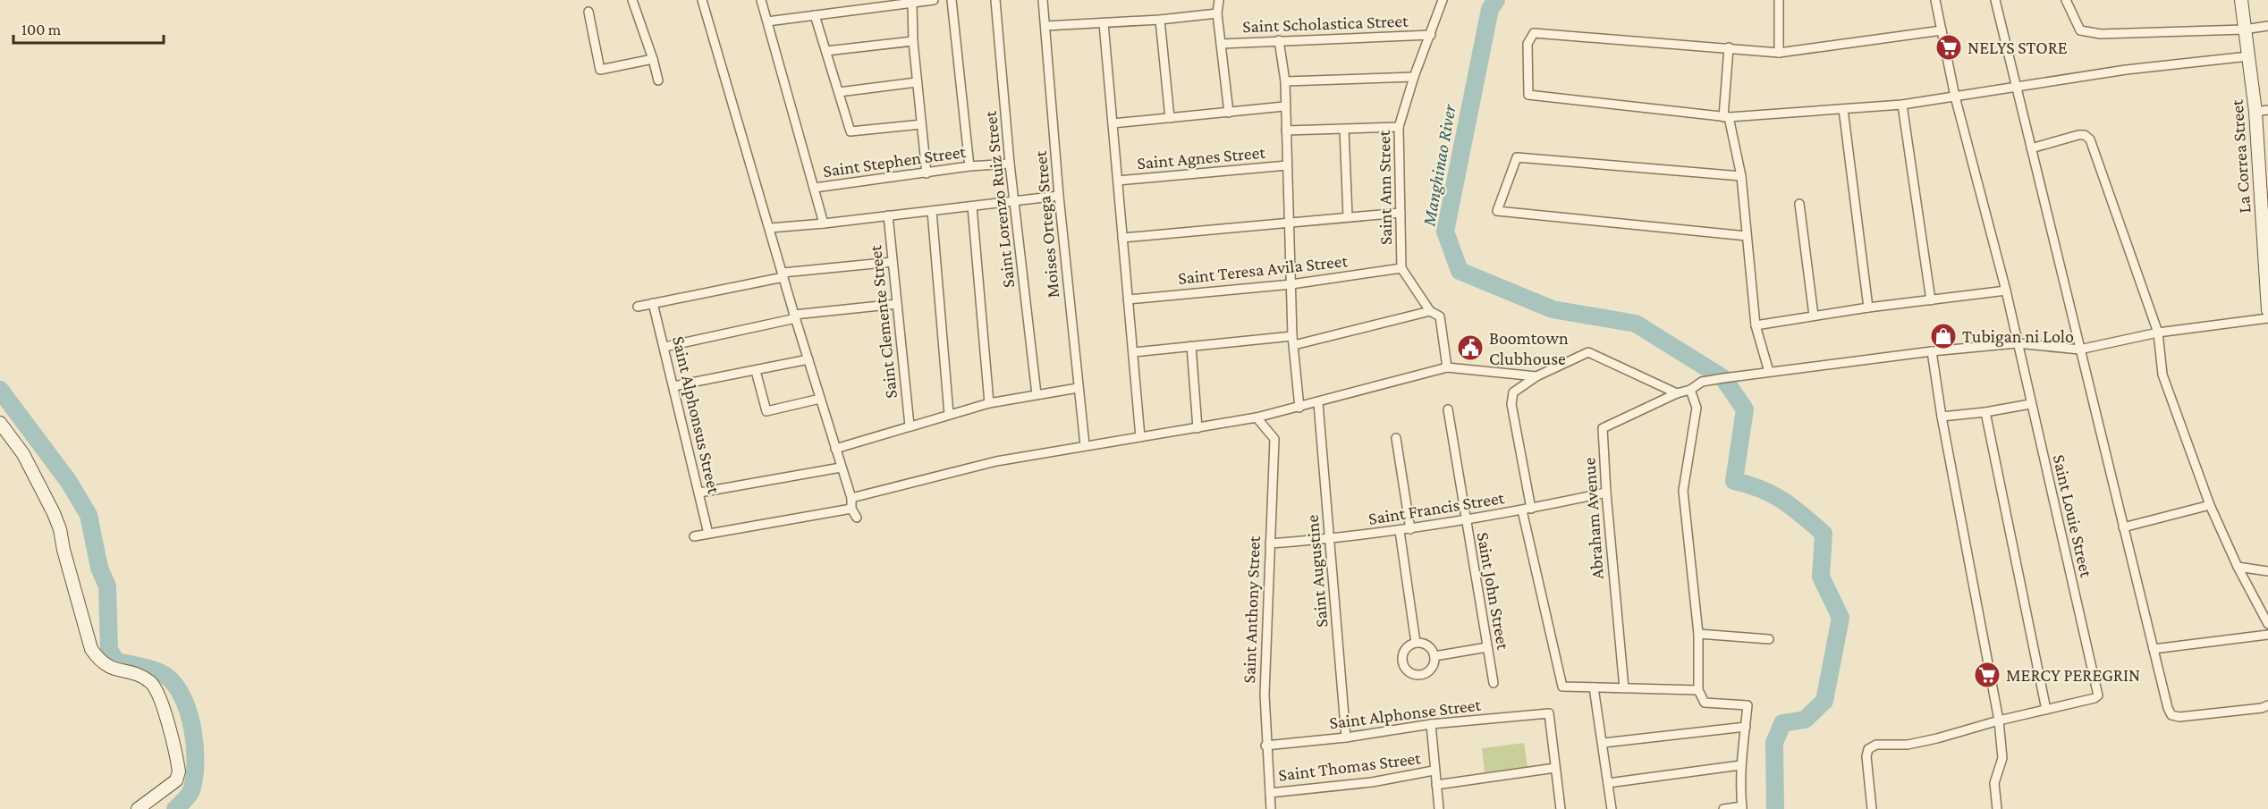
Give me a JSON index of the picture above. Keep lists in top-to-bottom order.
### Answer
{
  "streets": {
    "street": [
      "Saint Scholastica Street",
      "La Correa Street",
      "Saint Agnes Street",
      "Saint Stephen Street",
      "Saint Ann Street",
      "Saint Lorenzo Ruiz Street",
      "Moises Ortega Street",
      "Saint Teresa Avila Street",
      "Saint Clemente Street",
      "Saint Alphonsus Street",
      "Saint Francis Street",
      "Saint Louie Street",
      "Abraham Avenue",
      "Saint Augustine",
      "Saint John Street",
      "Saint Anthony Street",
      "Saint Alphonse Street",
      "Saint Thomas Street"
    ]
  },
  "crossings": [
    ["Saint Scholastica Street", "Saint Ann Street"],
    ["Saint Stephen Street", "Saint Lorenzo Ruiz Street"],
    ["Saint Ann Street", "Saint Teresa Avila Street"],
    ["Saint Francis Street", "Abraham Avenue"],
    ["Saint Francis Street", "Saint Augustine"],
    ["Saint Francis Street", "Saint John Street"],
    ["Saint Francis Street", "Saint Anthony Street"],
    ["Saint Augustine", "Saint Alphonse Street"],
    ["Saint Anthony Street", "Saint Alphonse Street"],
    ["Saint Anthony Street", "Saint Thomas Street"]
  ],
  "water": ["Manghinao River"],
  "places": {
    "supermarket": ["NELYS STORE", "MERCY PEREGRIN"],
    "shop": ["Tubigan ni Lolo"],
    "public building": ["Boomtown Clubhouse"]
  },
  "scale_bar": "100 m"
}
